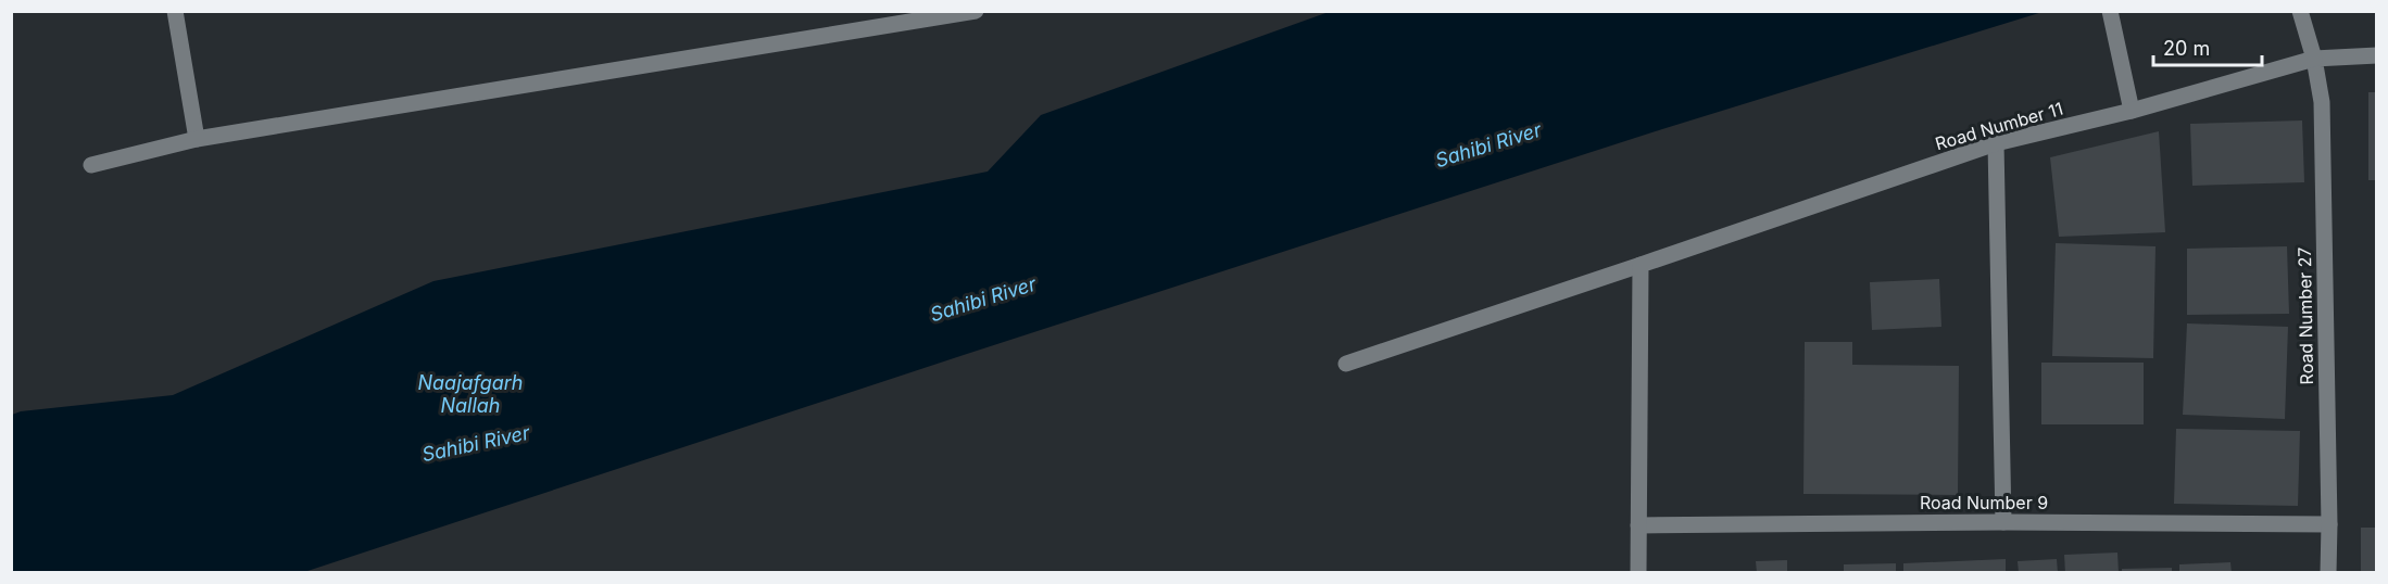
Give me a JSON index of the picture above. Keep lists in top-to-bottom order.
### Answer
{
  "streets": {
    "street": ["Road Number 11", "Road Number 27", "Road Number 9"]
  },
  "crossings": [
    ["Road Number 11", "Road Number 27"],
    ["Road Number 27", "Road Number 9"]
  ],
  "water": ["Sahibi River", "Naajafgarh Nallah"],
  "scale_bar": "20 m"
}
